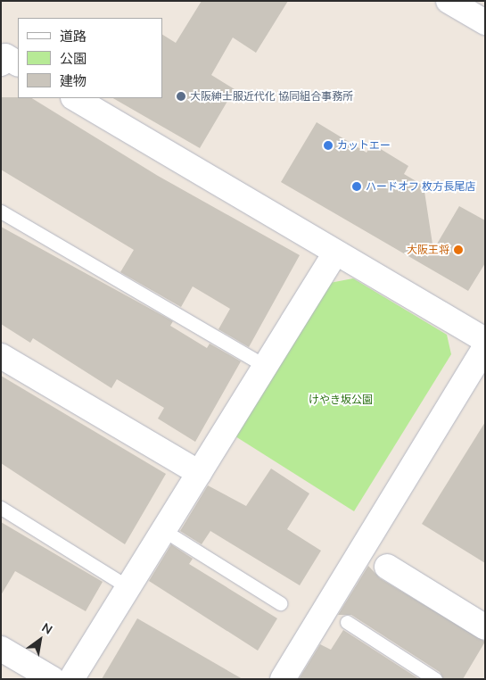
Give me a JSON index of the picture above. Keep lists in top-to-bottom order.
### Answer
{
  "parks": ["けやき坂公園"],
  "places": [
    "大阪紳士服近代化 協同組合事務所",
    "カットエー",
    "ハードオフ 枚方長尾店",
    "大阪王将"
  ],
  "legend": ["道路", "公園", "建物"],
  "north": "top right"
}
